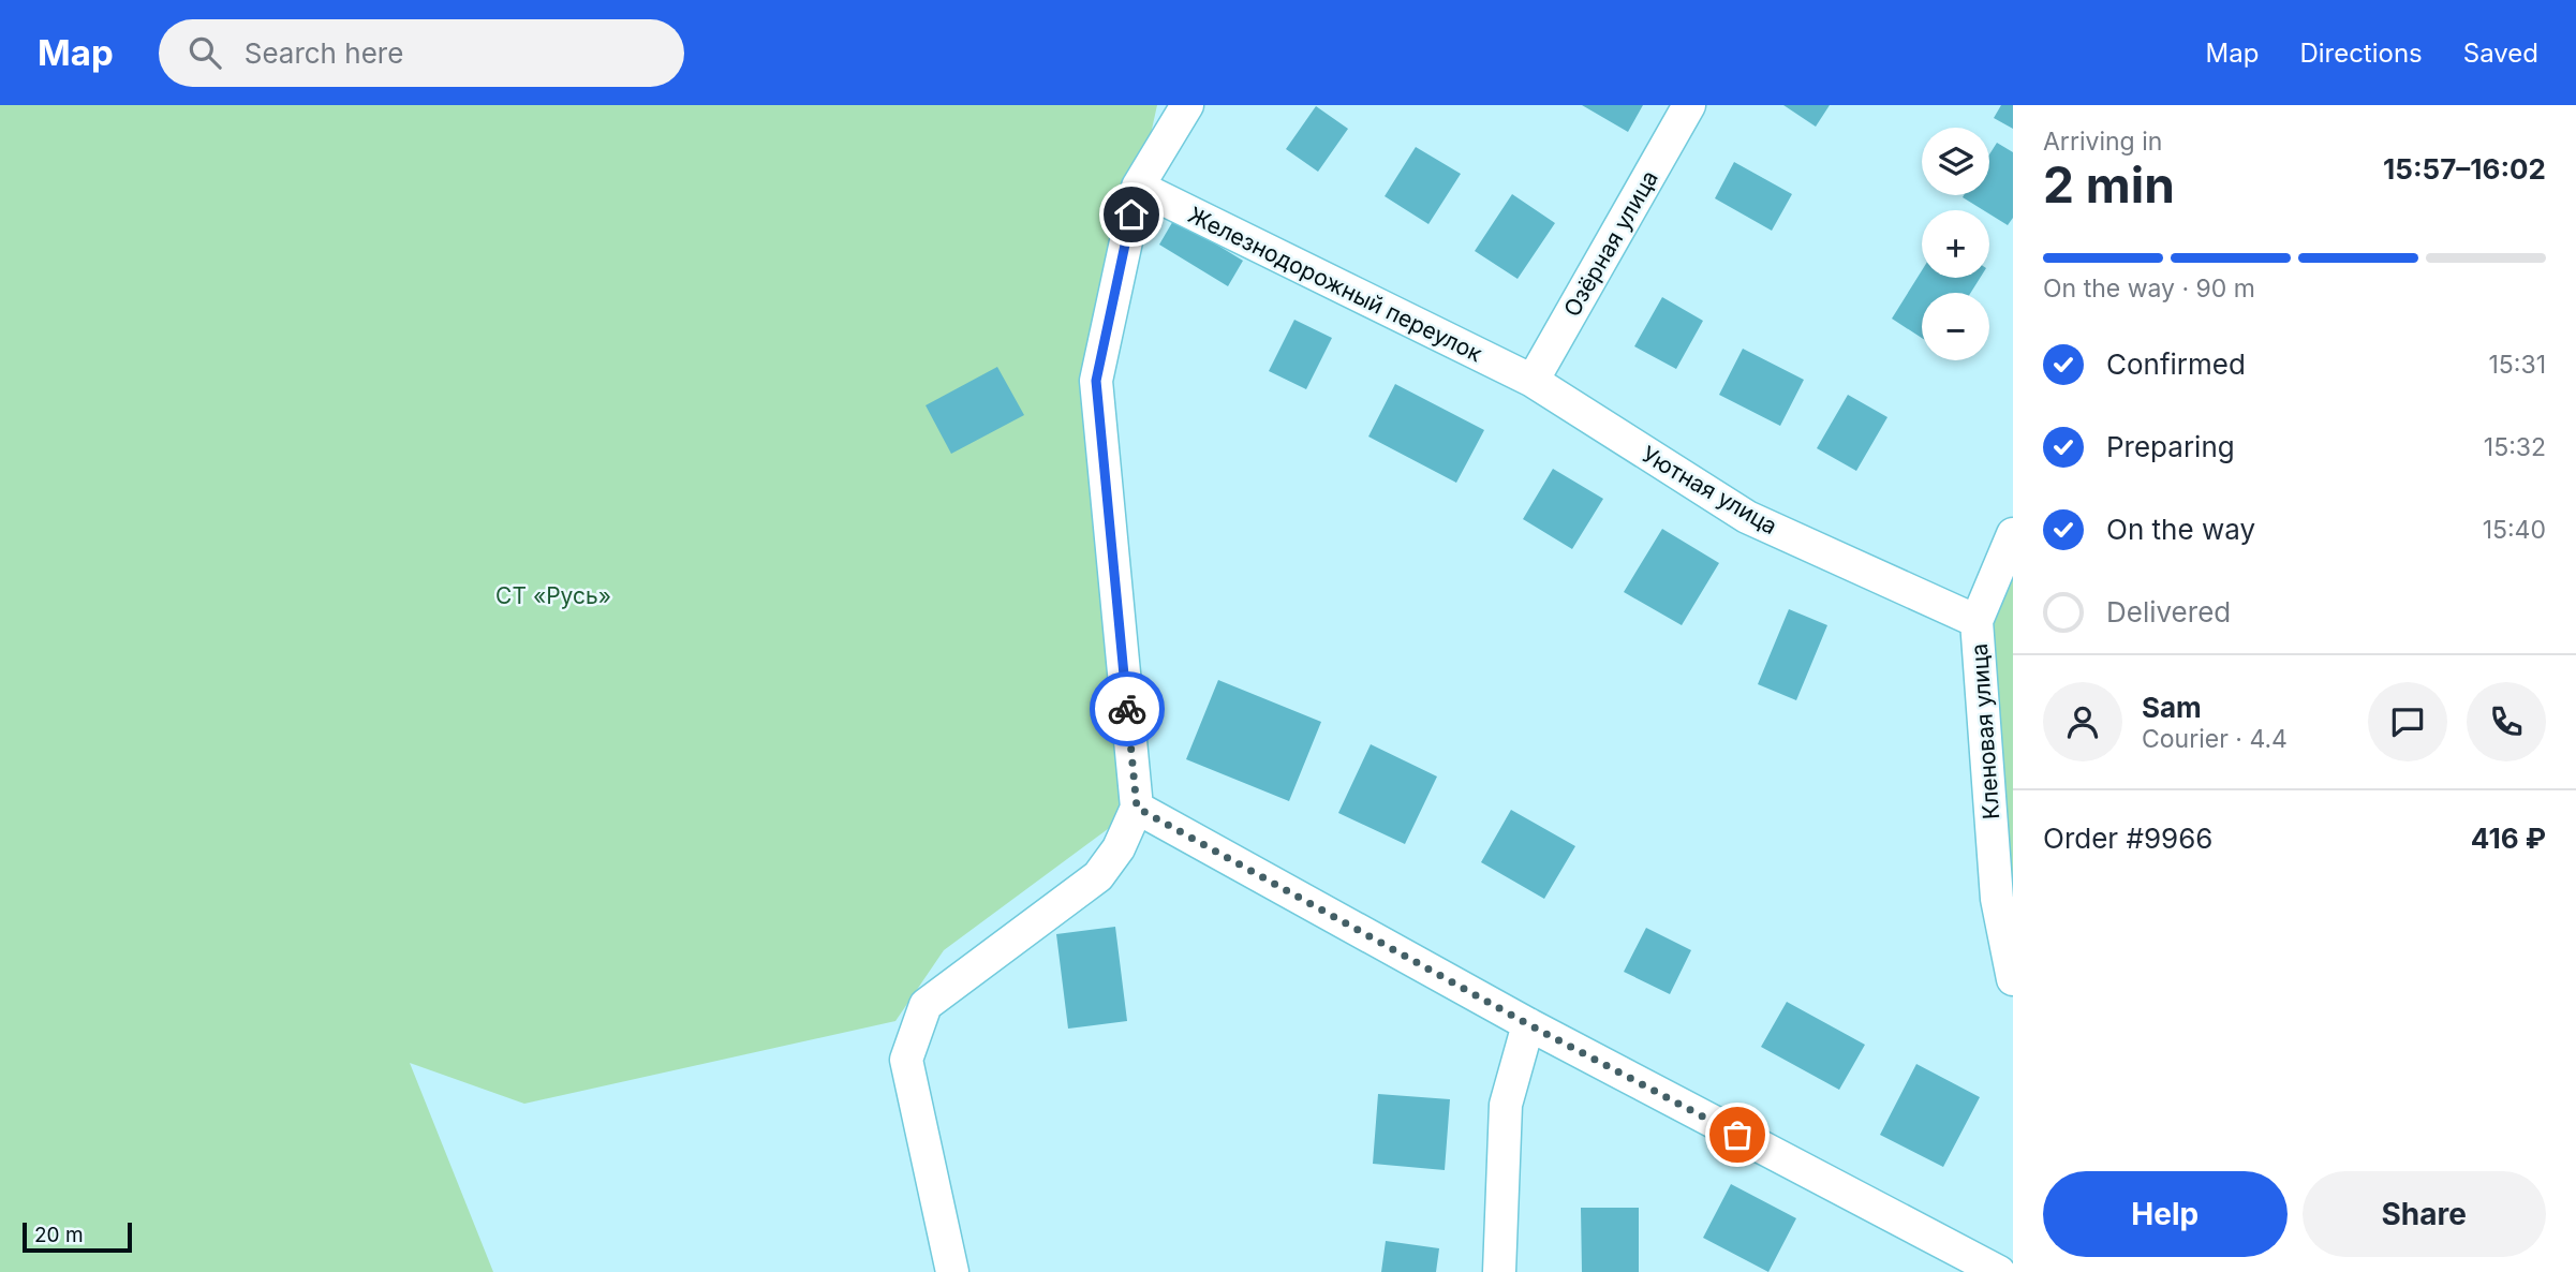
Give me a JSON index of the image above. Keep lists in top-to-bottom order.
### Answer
{
  "streets": {
    "street": [
      "Озёрная улица",
      "Железнодорожный переулок",
      "Уютная улица",
      "Кленовая улица"
    ]
  },
  "crossings": [
    ["Озёрная улица", "Железнодорожный переулок"],
    ["Озёрная улица", "Уютная улица"],
    ["Железнодорожный переулок", "Уютная улица"],
    ["Уютная улица", "Кленовая улица"]
  ],
  "parks": ["СТ «Русь»"],
  "scale_bar": "20 m",
  "page": {
    "header": "Map",
    "search": "Search here",
    "nav": ["Map", "Directions", "Saved"],
    "heading": ["2 min", "Arriving in", "15:57–16:02"],
    "panel": [
      "Sam",
      "Courier · 4.4",
      "Order #9966",
      "416 ₽"
    ],
    "map_buttons": ["+", "−"],
    "bar": "On the way · 90 m",
    "list": [
      ["Confirmed", "15:31"],
      ["Preparing", "15:32"],
      ["On the way", "15:40"],
      "Delivered"
    ],
    "buttons": ["Help", "Share"],
    "scale": "20 m"
  }
}
